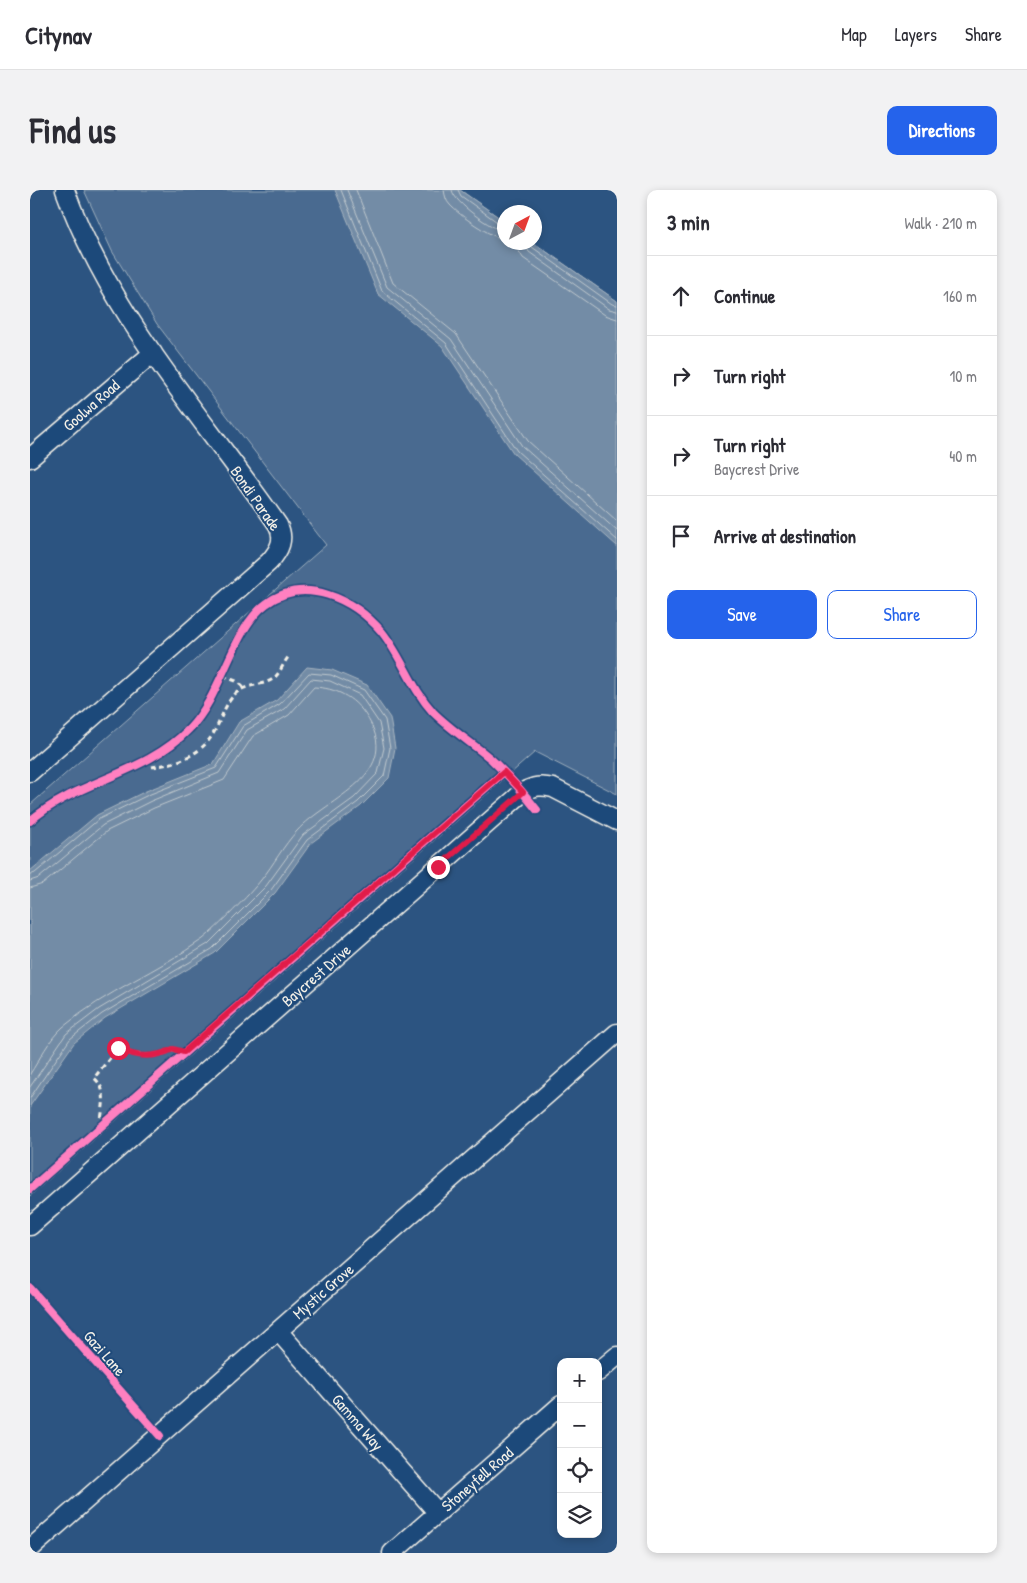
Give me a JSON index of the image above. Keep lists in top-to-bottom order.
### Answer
{
  "streets": {
    "street": [
      "Goolwa Road",
      "Bondi Parade",
      "Baycrest Drive",
      "Mystic Grove",
      "Gamma Way",
      "Stoneyfell Road"
    ],
    "cycle path": ["Gazi Lane"]
  },
  "crossings": [
    ["Goolwa Road", "Bondi Parade"],
    ["Mystic Grove", "Gamma Way"],
    ["Gamma Way", "Stoneyfell Road"]
  ],
  "north": "top right",
  "page": {
    "header": "Citynav",
    "nav": ["Map", "Layers", "Share"],
    "buttons": [
      "Directions",
      ["Save", "Share"]
    ],
    "title": "Find us",
    "heading": ["3 min", "Walk · 210 m"],
    "list": [
      ["Continue", "160 m"],
      ["Turn right", "10 m"],
      ["Turn right", "Baycrest Drive", "40 m"],
      "Arrive at destination"
    ],
    "map_buttons": ["+", "−"]
  }
}
